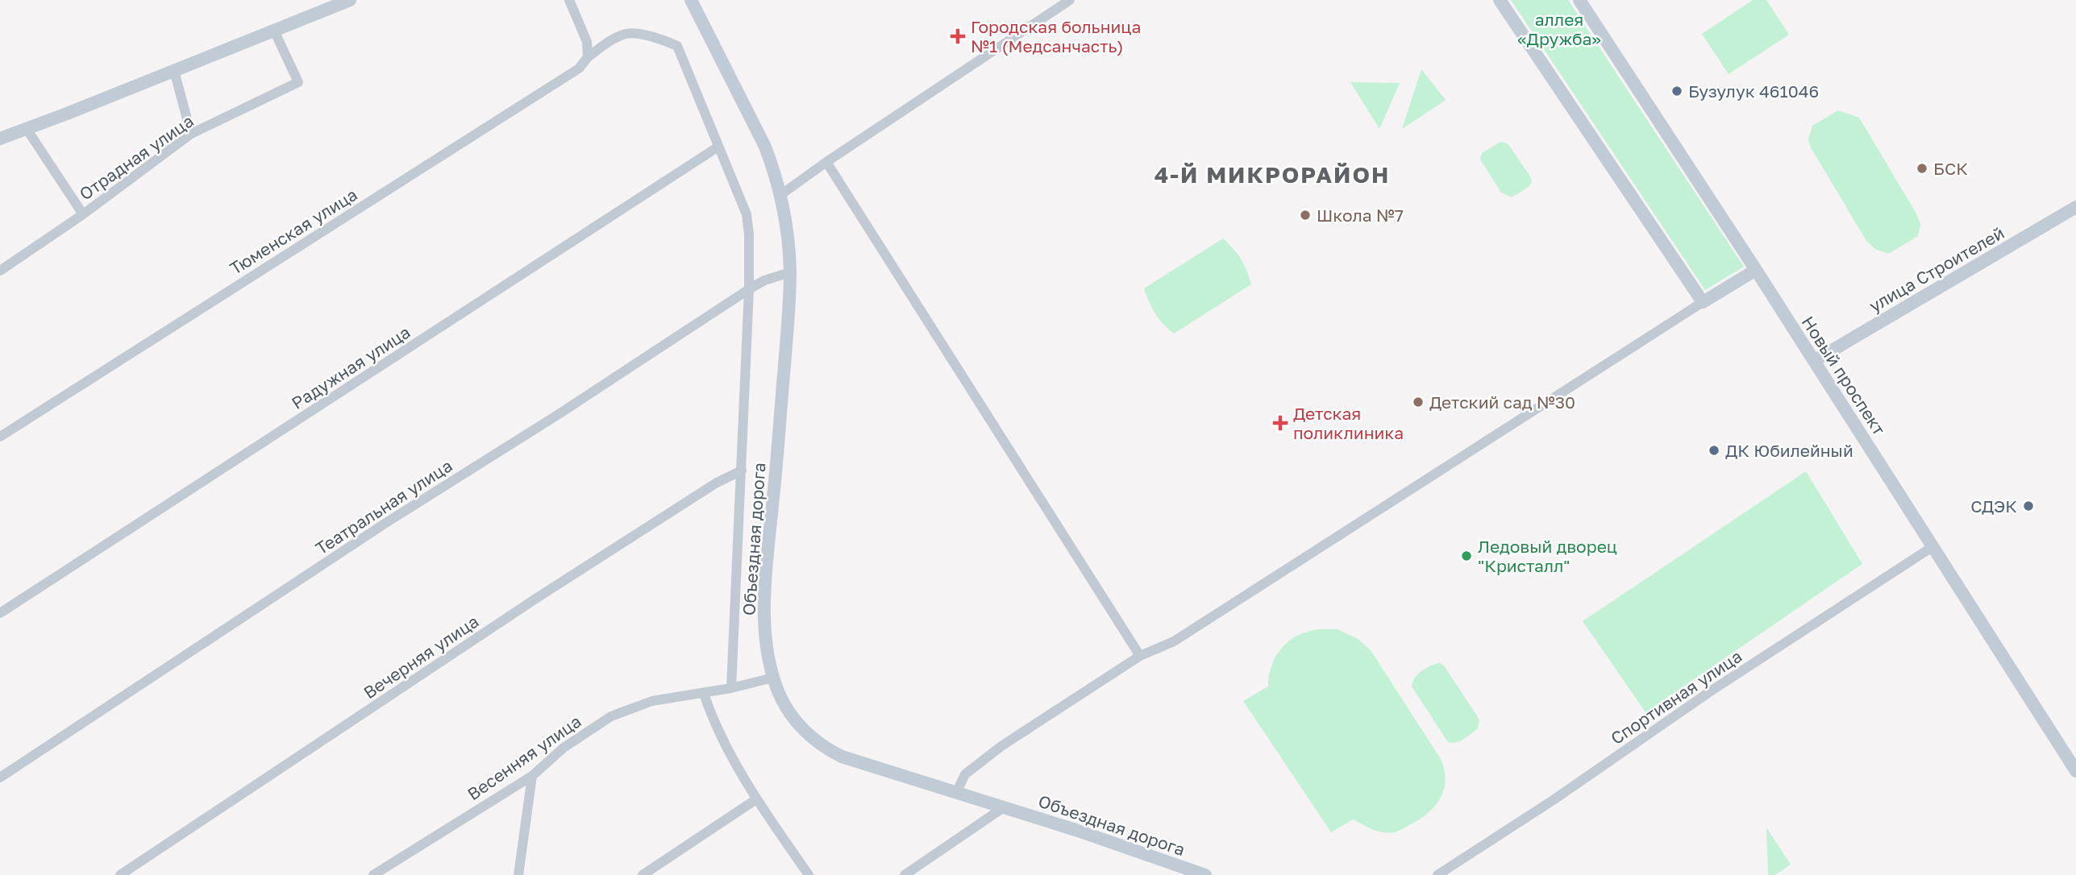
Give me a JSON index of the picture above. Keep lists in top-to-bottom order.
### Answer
{
  "streets": {
    "street": [
      "Отрадная улица",
      "Тюменская улица",
      "улица Строителей",
      "Радужная улица",
      "Новый проспект",
      "Театральная улица",
      "Объездная дорога",
      "Вечерняя улица",
      "Спортивная улица",
      "Весенняя улица"
    ]
  },
  "crossings": [
    ["Тюменская улица", "Радужная улица"],
    ["улица Строителей", "Новый проспект"],
    ["Новый проспект", "Спортивная улица"],
    ["Театральная улица", "Объездная дорога"],
    ["Объездная дорога", "Весенняя улица"]
  ],
  "districts": ["4-Й МИКРОРАЙОН"],
  "parks": ["аллея «Дружба»"],
  "places": {
    "health": ["Городская больница №1 (Медсанчасть)", "Детская поликлиника"],
    "other": [
      "Бузулук 461046",
      "БСК",
      "Школа №7",
      "Детский сад №30",
      "ДК Юбилейный",
      "СДЭК",
      "Ледовый дворец \"Кристалл\""
    ]
  }
}
